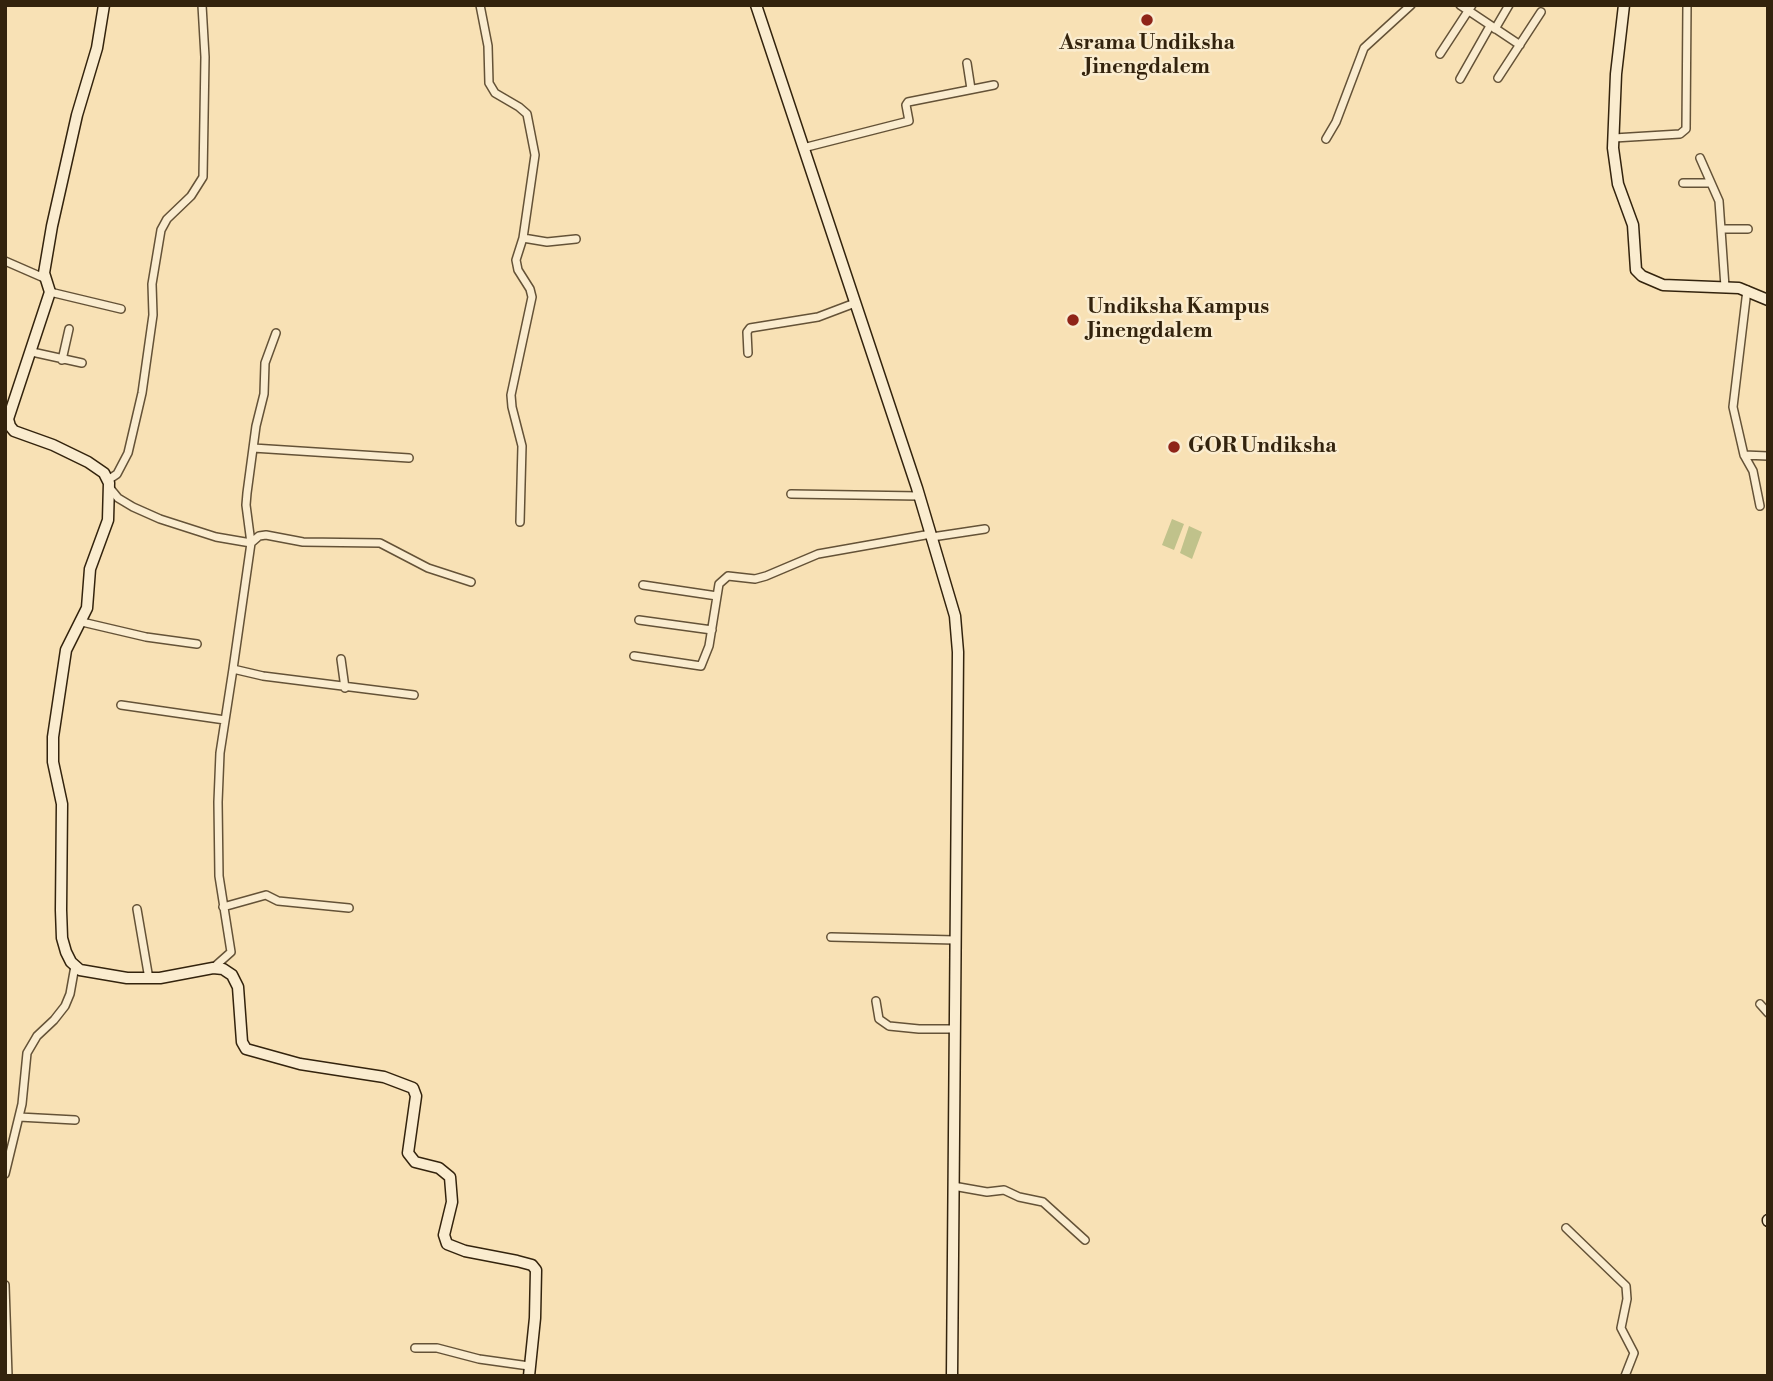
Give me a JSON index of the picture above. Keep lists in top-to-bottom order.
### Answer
{
  "places": ["Asrama Undiksha Jinengdalem", "Undiksha Kampus Jinengdalem", "GOR Undiksha"]
}
